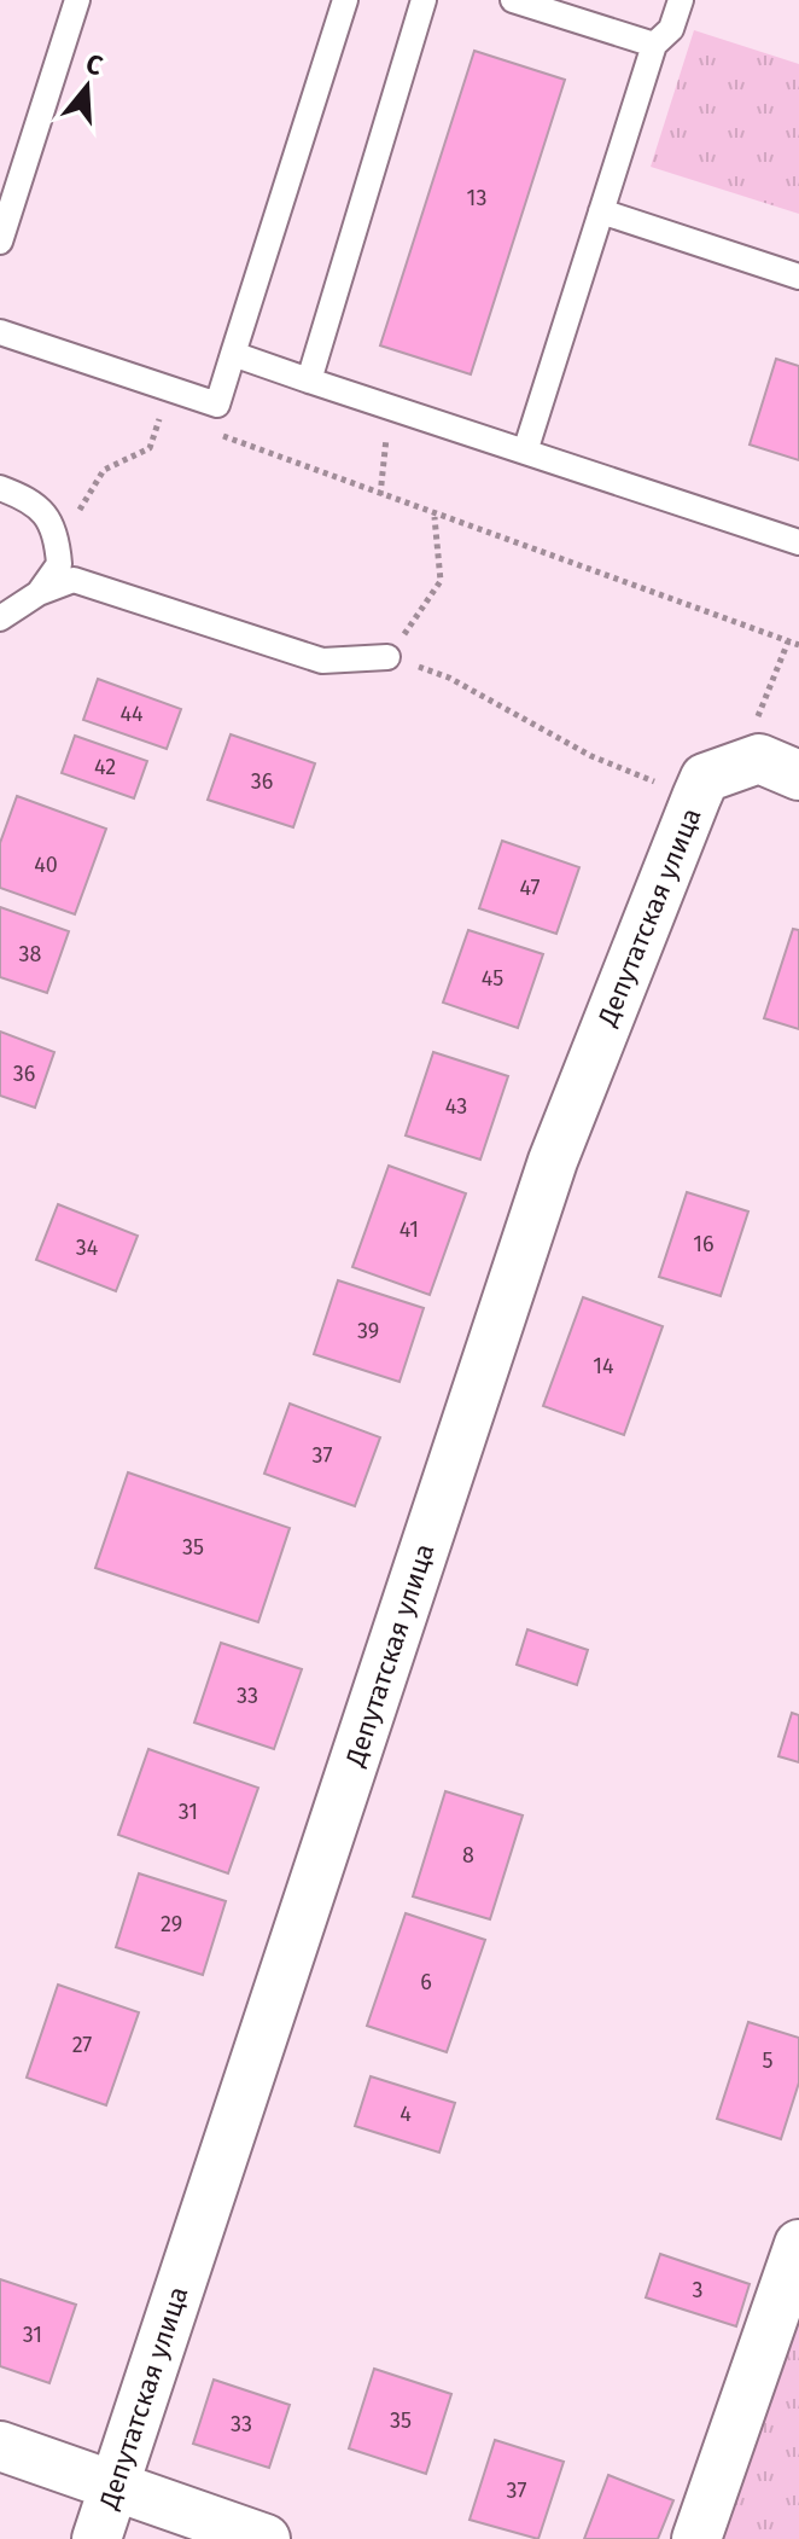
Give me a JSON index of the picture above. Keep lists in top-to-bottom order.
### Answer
{
  "streets": {
    "street": ["Депутатская улица"]
  },
  "house_numbers": [
    "13",
    "44",
    "42",
    "36",
    "40",
    "47",
    "38",
    "45",
    "36",
    "43",
    "41",
    "16",
    "34",
    "39",
    "14",
    "37",
    "35",
    "33",
    "31",
    "8",
    "29",
    "6",
    "27",
    "5",
    "4",
    "3",
    "31",
    "35",
    "33",
    "37"
  ],
  "north": "top"
}
